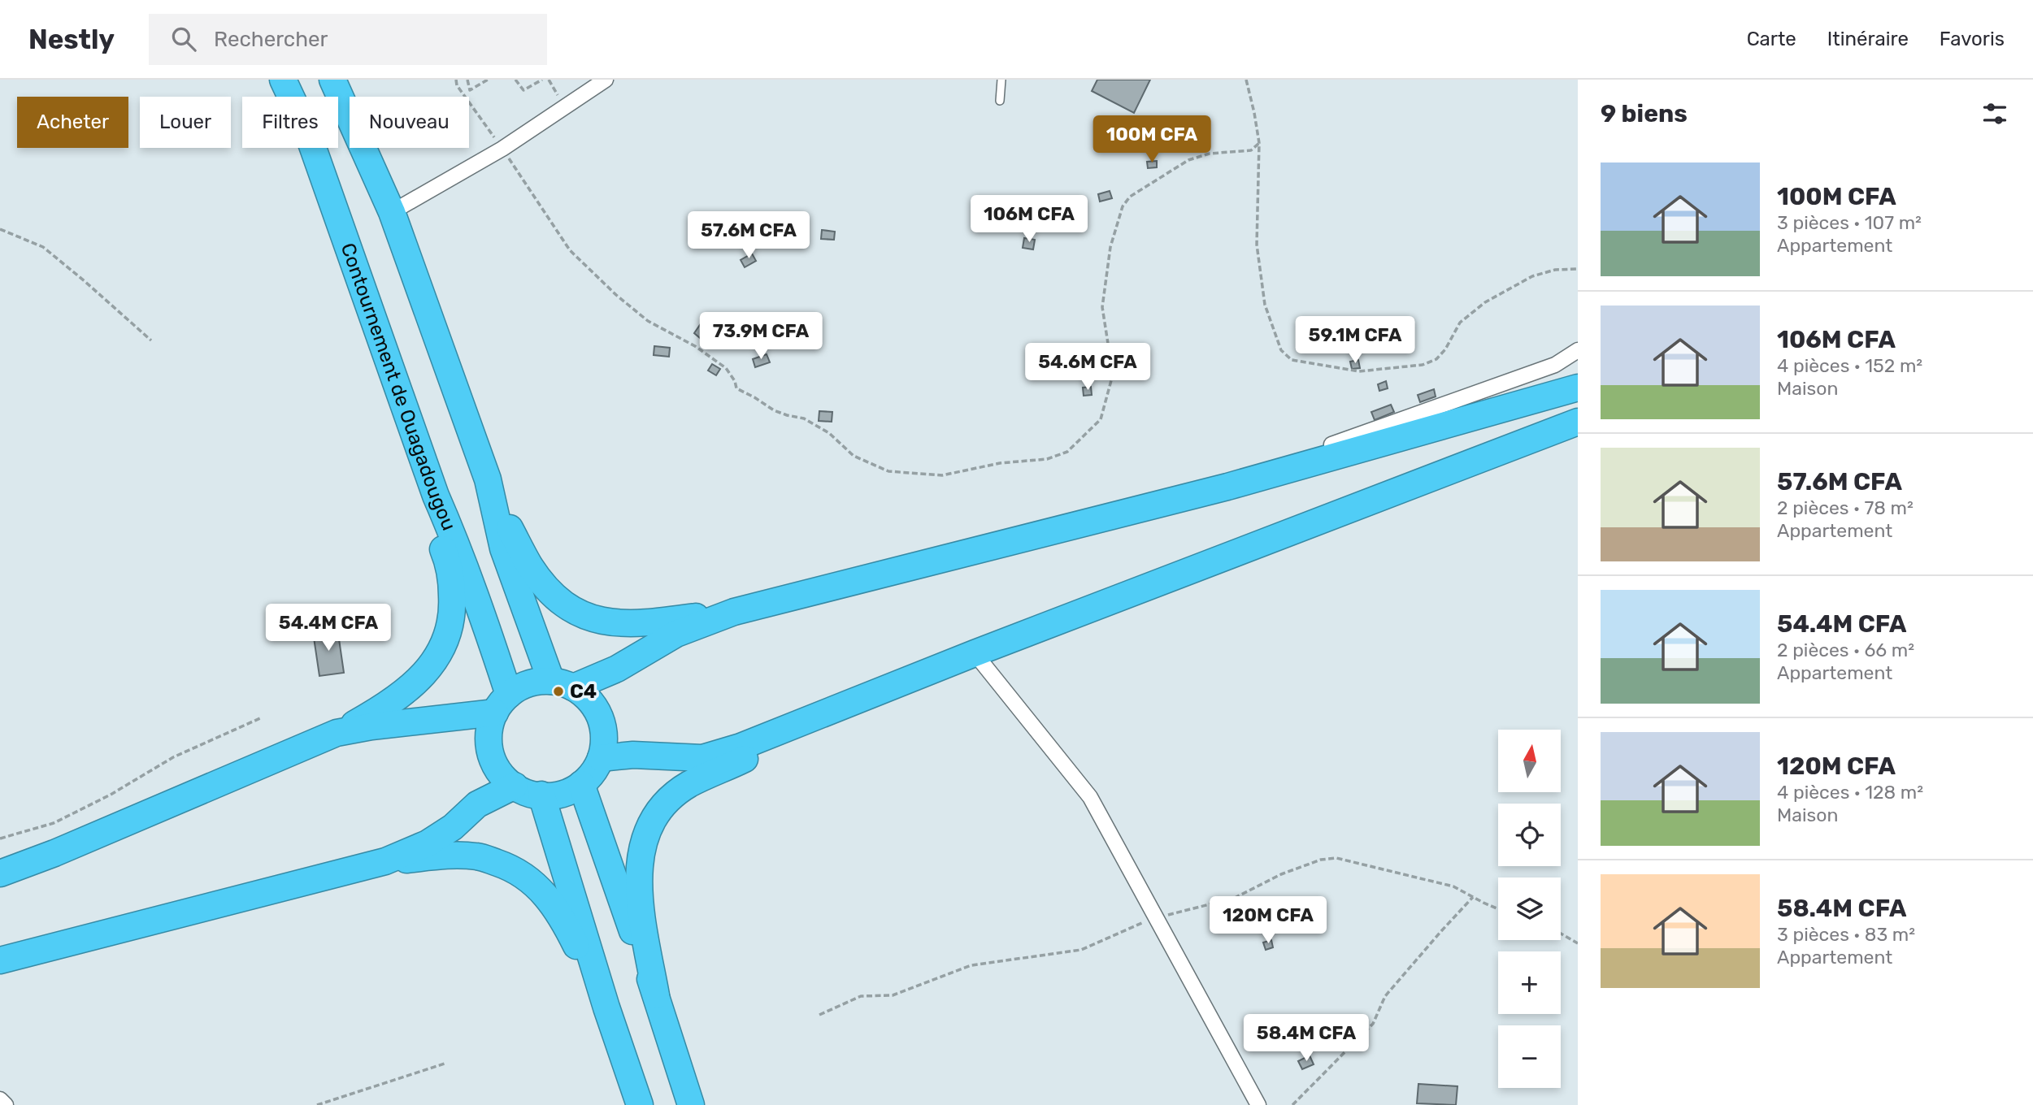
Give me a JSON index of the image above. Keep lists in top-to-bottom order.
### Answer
{
  "streets": {
    "highway": ["Contournement de Ouagadougou"]
  },
  "places": ["C4"],
  "north": "top",
  "page": {
    "header": "Nestly",
    "search": "Rechercher",
    "nav": ["Carte", "Itinéraire", "Favoris"],
    "heading": "9 biens",
    "chip": [
      "Acheter",
      "Louer",
      "Filtres",
      "Nouveau"
    ],
    "price": [
      "100M CFA",
      "106M CFA",
      "57.6M CFA",
      "73.9M CFA",
      "59.1M CFA",
      "54.6M CFA",
      "54.4M CFA",
      "120M CFA",
      "58.4M CFA"
    ],
    "list": [
      {
        "name": "100M CFA",
        "note": "3 pièces · 107 m² · Appartement"
      },
      {
        "name": "106M CFA",
        "note": "4 pièces · 152 m² · Maison"
      },
      {
        "name": "57.6M CFA",
        "note": "2 pièces · 78 m² · Appartement"
      },
      {
        "name": "54.4M CFA",
        "note": "2 pièces · 66 m² · Appartement"
      },
      {
        "name": "120M CFA",
        "note": "4 pièces · 128 m² · Maison"
      },
      {
        "name": "58.4M CFA",
        "note": "3 pièces · 83 m² · Appartement"
      }
    ],
    "map_buttons": ["+", "−"]
  }
}
